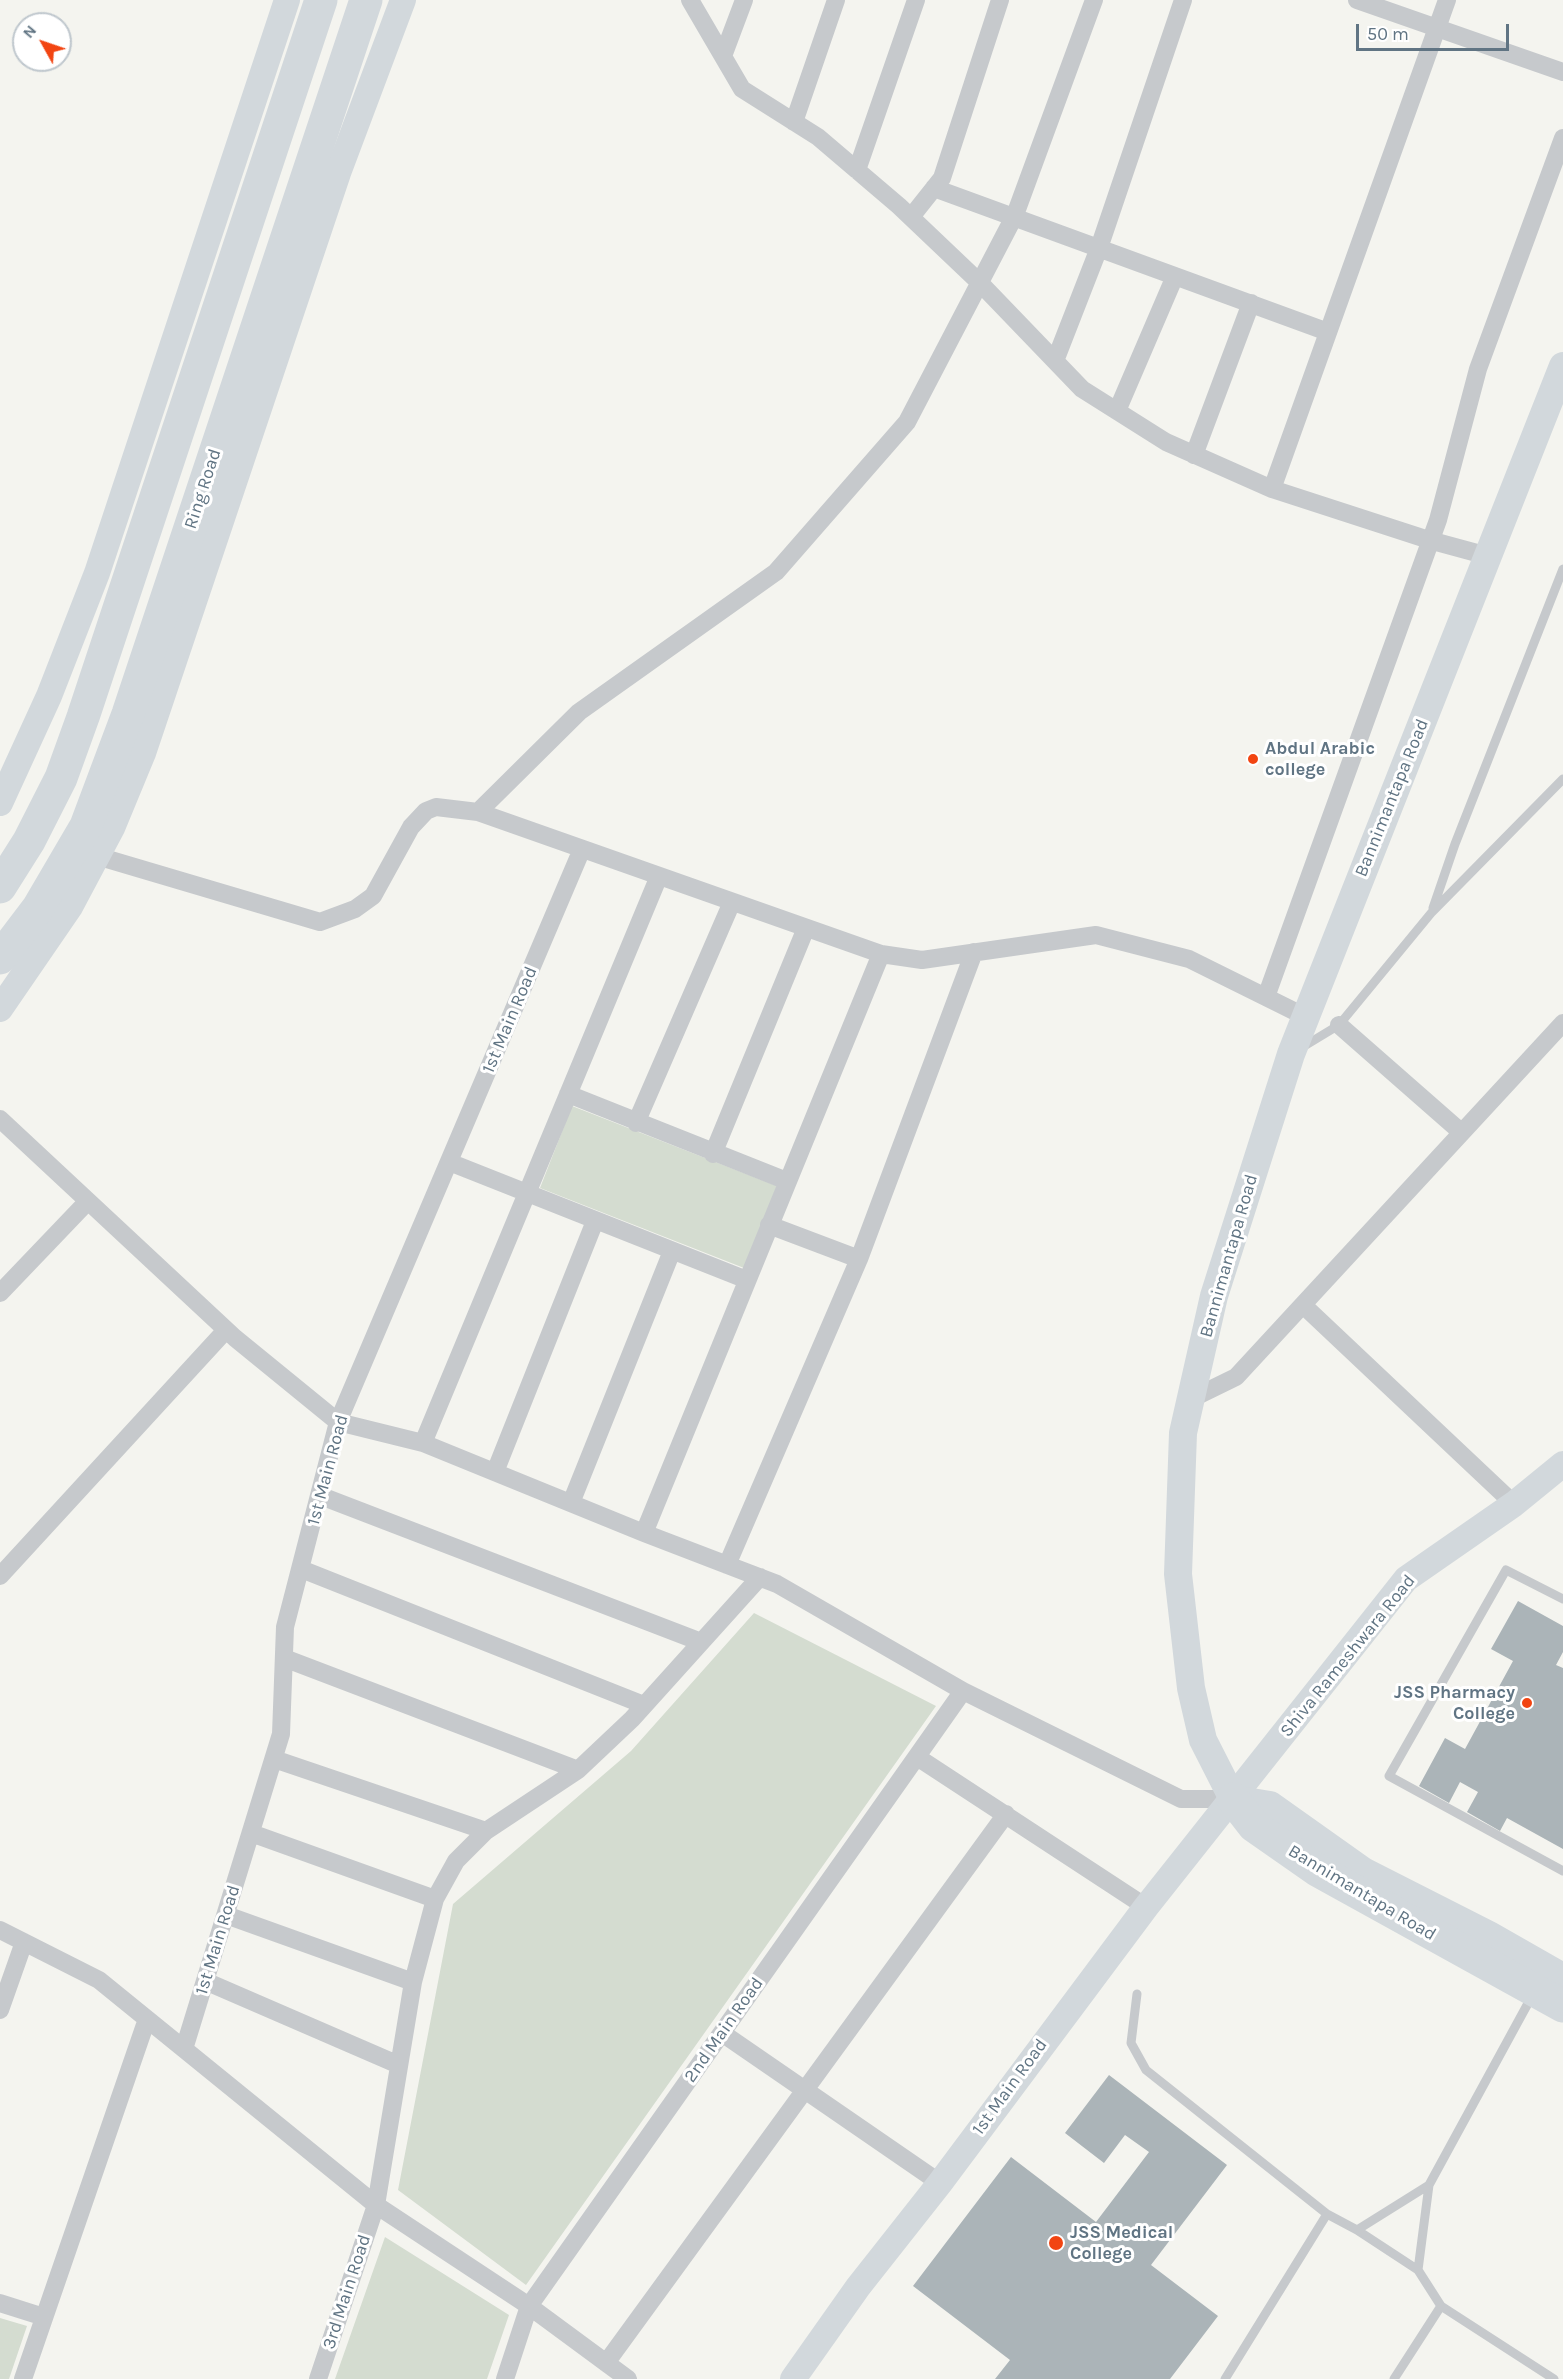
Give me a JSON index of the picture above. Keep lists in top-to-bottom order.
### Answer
{
  "streets": {
    "highway": ["Ring Road", "Bannimantapa Road"],
    "street": [
      "1st Main Road",
      "Shiva Rameshwara Road",
      "2nd Main Road",
      "3rd Main Road"
    ]
  },
  "crossings": [
    ["Bannimantapa Road", "1st Main Road"],
    ["Bannimantapa Road", "Shiva Rameshwara Road"],
    ["1st Main Road", "Shiva Rameshwara Road"]
  ],
  "places": ["Abdul Arabic college", "JSS Pharmacy College", "JSS Medical College"],
  "scale_bar": "50 m",
  "north": "top left"
}
